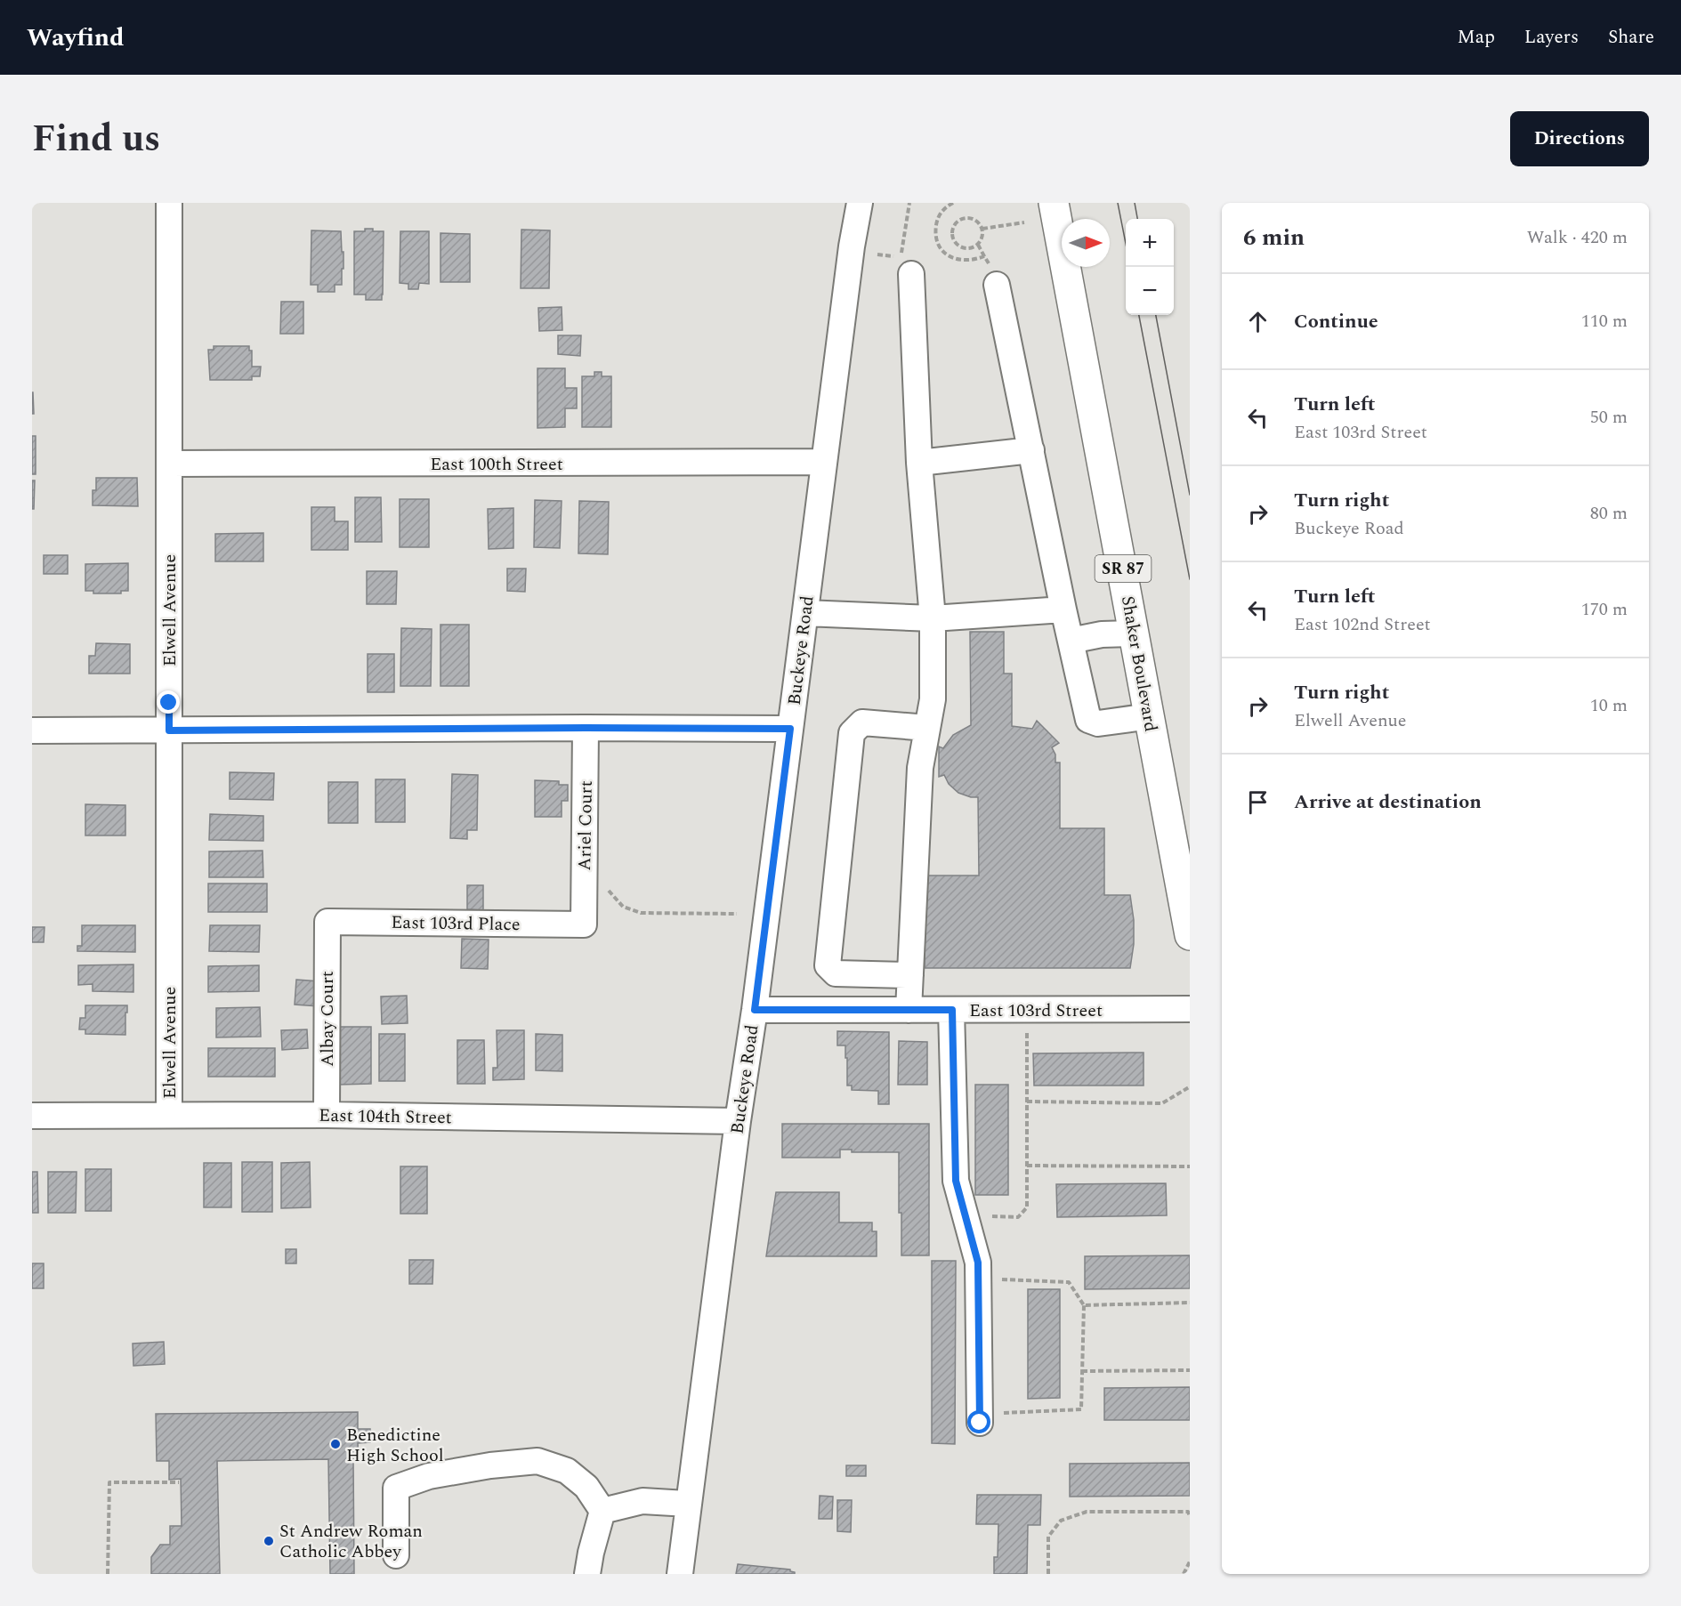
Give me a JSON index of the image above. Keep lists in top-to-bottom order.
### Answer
{
  "streets": {
    "main road": ["SR 87", "Shaker Boulevard"],
    "street": [
      "East 100th Street",
      "Elwell Avenue",
      "Buckeye Road",
      "Ariel Court",
      "East 103rd Place",
      "East 103rd Street",
      "Albay Court",
      "East 104th Street"
    ]
  },
  "crossings": [
    ["East 100th Street", "Elwell Avenue"],
    ["East 100th Street", "Buckeye Road"],
    ["Elwell Avenue", "East 104th Street"],
    ["Buckeye Road", "East 103rd Street"],
    ["Buckeye Road", "East 104th Street"],
    ["Ariel Court", "East 103rd Place"],
    ["East 103rd Place", "Albay Court"],
    ["Albay Court", "East 104th Street"]
  ],
  "places": ["Benedictine High School", "St Andrew Roman Catholic Abbey"],
  "north": "right",
  "page": {
    "header": "Wayfind",
    "nav": ["Map", "Layers", "Share"],
    "title": "Find us",
    "buttons": "Directions",
    "heading": ["6 min", "Walk · 420 m"],
    "map_buttons": ["+", "−"],
    "list": [
      ["Continue", "110 m"],
      ["Turn left", "East 103rd Street", "50 m"],
      ["Turn right", "Buckeye Road", "80 m"],
      ["Turn left", "East 102nd Street", "170 m"],
      ["Turn right", "Elwell Avenue", "10 m"],
      "Arrive at destination"
    ]
  }
}
